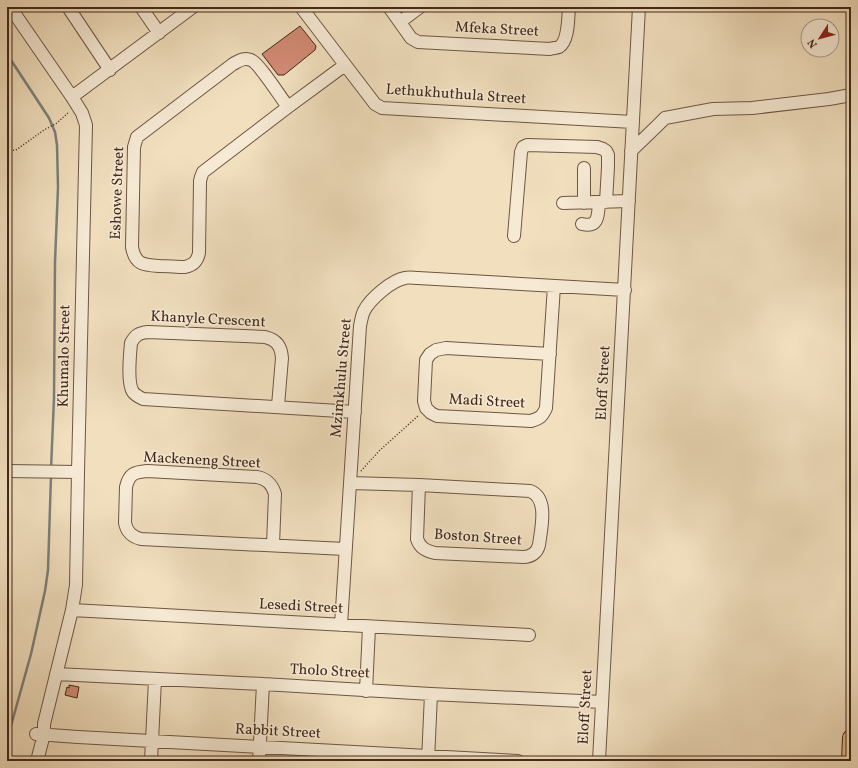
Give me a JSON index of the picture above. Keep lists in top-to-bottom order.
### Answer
{
  "streets": {
    "street": [
      "Mfeka Street",
      "Lethukhuthula Street",
      "Eshowe Street",
      "Khanyle Crescent",
      "Khumalo Street",
      "Mzimkhulu Street",
      "Eloff Street",
      "Madi Street",
      "Mackeneng Street",
      "Boston Street",
      "Lesedi Street",
      "Tholo Street",
      "Rabbit Street"
    ]
  },
  "crossings": [
    ["Lethukhuthula Street", "Eshowe Street"],
    ["Lethukhuthula Street", "Eloff Street"],
    ["Khanyle Crescent", "Mzimkhulu Street"],
    ["Khumalo Street", "Lesedi Street"],
    ["Khumalo Street", "Tholo Street"],
    ["Khumalo Street", "Rabbit Street"],
    ["Mzimkhulu Street", "Eloff Street"],
    ["Mzimkhulu Street", "Madi Street"],
    ["Mzimkhulu Street", "Mackeneng Street"],
    ["Mzimkhulu Street", "Boston Street"],
    ["Mzimkhulu Street", "Lesedi Street"],
    ["Eloff Street", "Tholo Street"]
  ],
  "north": "bottom left"
}
